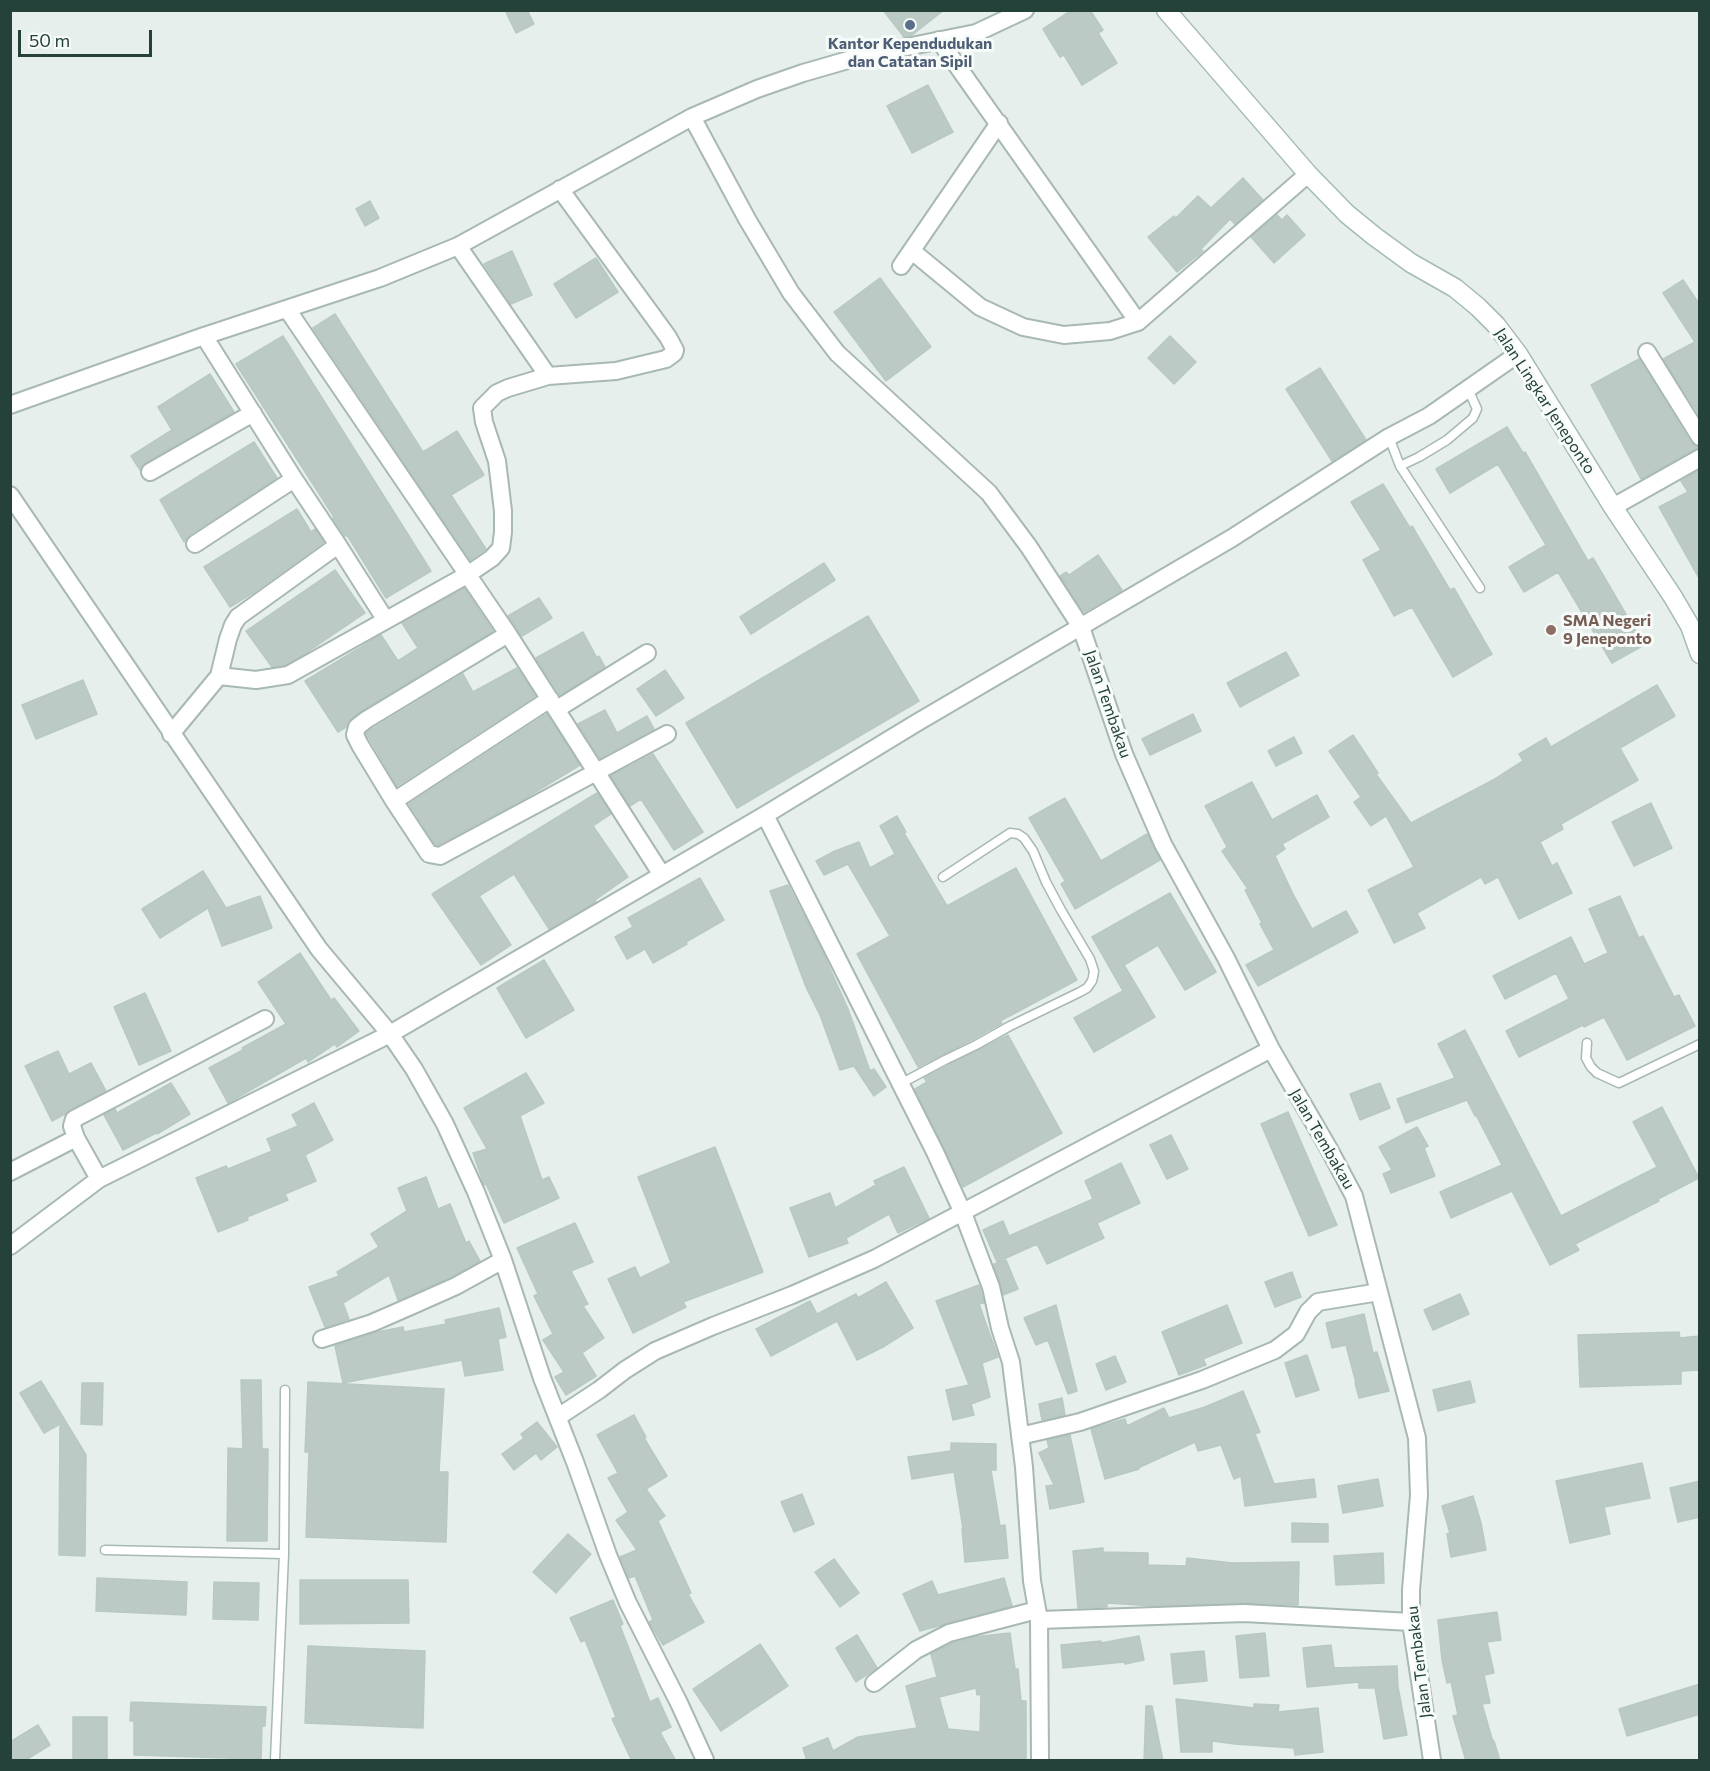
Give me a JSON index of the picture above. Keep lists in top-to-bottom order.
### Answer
{
  "streets": {
    "main road": ["Jalan Lingkar Jeneponto"],
    "street": ["Jalan Tembakau"]
  },
  "places": ["Kantor Kependudukan dan Catatan Sipil", "SMA Negeri 9 Jeneponto"],
  "scale_bar": "50 m"
}
